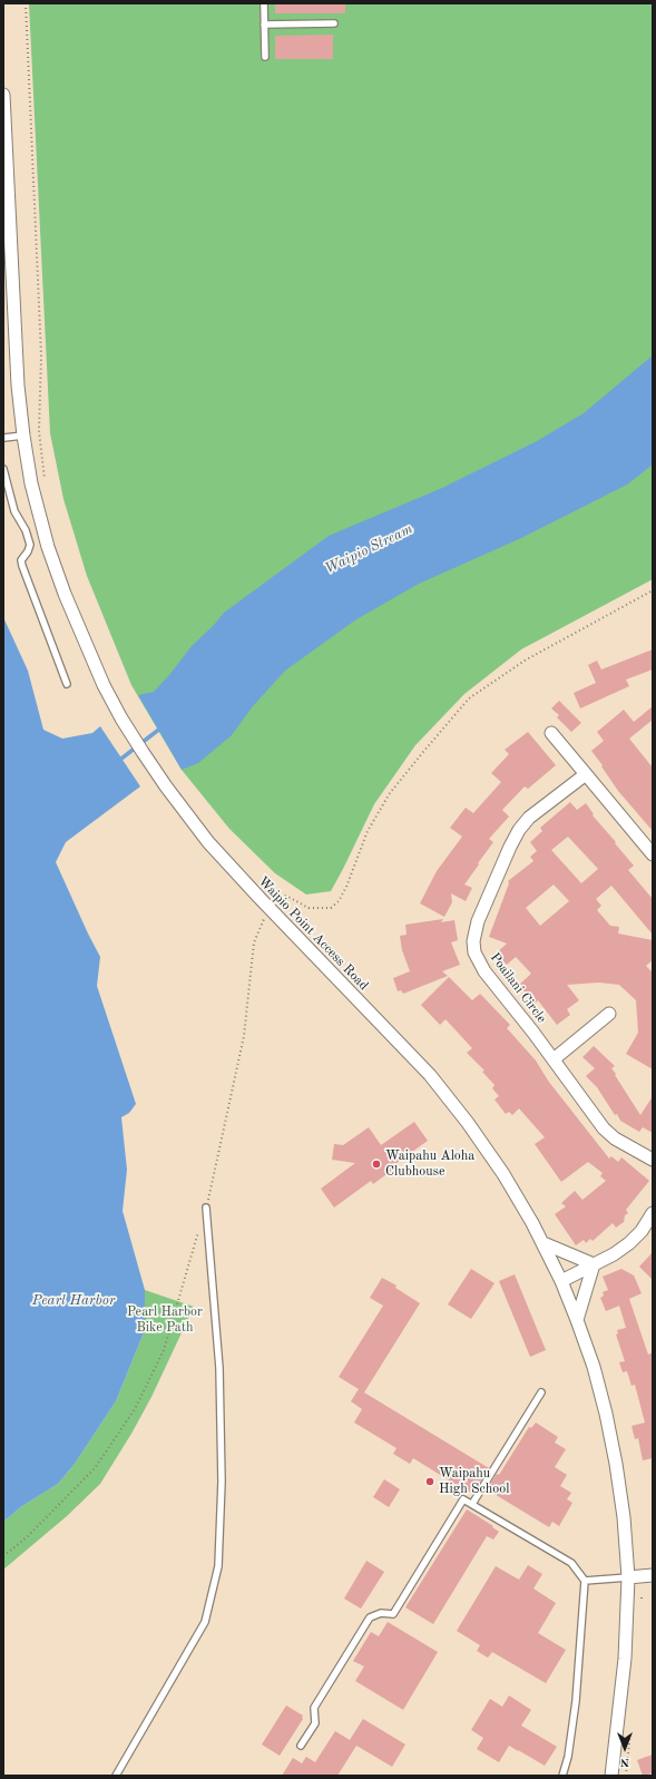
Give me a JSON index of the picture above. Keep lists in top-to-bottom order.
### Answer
{
  "streets": {
    "street": ["Waipio Point Access Road", "Poailani Circle"]
  },
  "water": ["Waipio Stream", "Pearl Harbor"],
  "parks": ["Pearl Harbor Bike Path"],
  "places": ["Waipahu Aloha Clubhouse", "Waipahu High School"],
  "north": "bottom"
}
